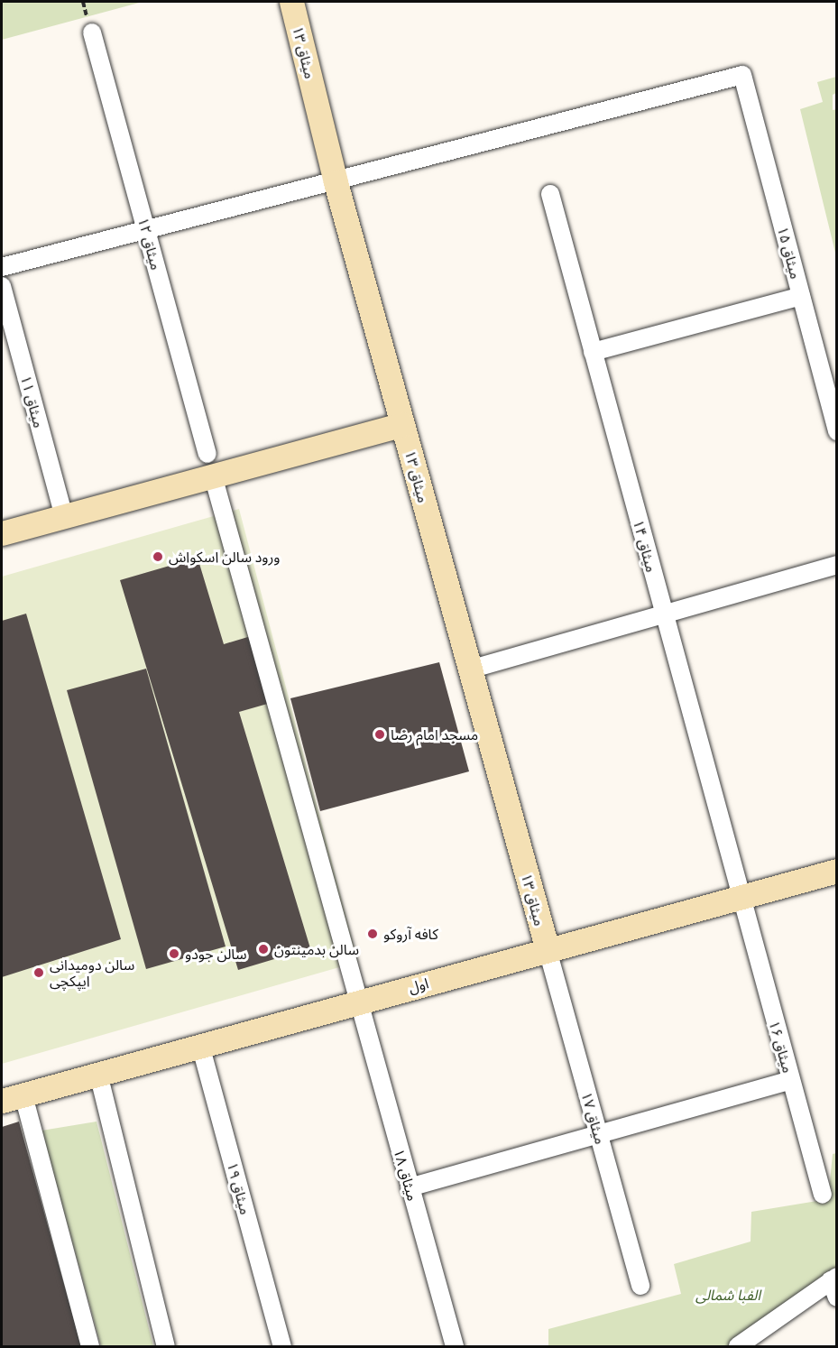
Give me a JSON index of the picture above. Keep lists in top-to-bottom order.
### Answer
{
  "streets": {
    "street": [
      "میثاق ۱۳",
      "میثاق ۱۲",
      "میثاق ۱۵",
      "میثاق ۱۱",
      "میثاق ۱۴",
      "اول",
      "میثاق ۱۶",
      "میثاق ۱۷",
      "میثاق ۱۸",
      "میثاق ۱۹"
    ]
  },
  "crossings": [
    ["میثاق ۱۳", "میثاق ۱۵"],
    ["میثاق ۱۳", "اول"],
    ["میثاق ۱۳", "میثاق ۱۷"],
    ["میثاق ۱۲", "اول"],
    ["میثاق ۱۲", "میثاق ۱۸"],
    ["میثاق ۱۴", "اول"],
    ["میثاق ۱۴", "میثاق ۱۶"],
    ["اول", "میثاق ۱۶"],
    ["اول", "میثاق ۱۷"],
    ["اول", "میثاق ۱۸"],
    ["اول", "میثاق ۱۹"]
  ],
  "parks": ["الفبا شمالی"],
  "places": [
    "ورود سالن اسکواش",
    "مسجد امام رضا",
    "کافه آروکو",
    "سالن بدمینتون",
    "سالن جودو",
    "سالن دومیدانی ایپکچی"
  ]
}
